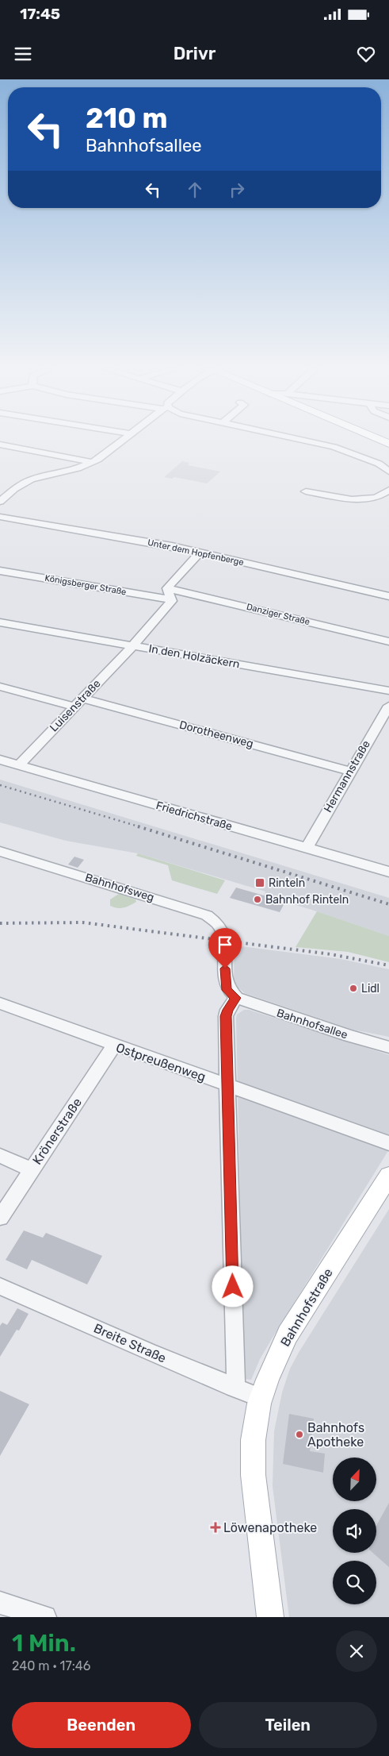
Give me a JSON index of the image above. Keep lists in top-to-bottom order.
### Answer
{
  "streets": {
    "main road": ["Bahnhofstraße"],
    "street": [
      "Unter dem Hopfenberge",
      "Königsberger Straße",
      "Danziger Straße",
      "In den Holzäckern",
      "Luisenstraße",
      "Dorotheenweg",
      "Hermannstraße",
      "Friedrichstraße",
      "Bahnhofsweg",
      "Bahnhofsallee",
      "Ostpreußenweg",
      "Krönerstraße",
      "Breite Straße"
    ]
  },
  "crossings": [
    ["Königsberger Straße", "Luisenstraße"],
    ["In den Holzäckern", "Luisenstraße"],
    ["Luisenstraße", "Dorotheenweg"],
    ["Luisenstraße", "Friedrichstraße"],
    ["Dorotheenweg", "Hermannstraße"],
    ["Hermannstraße", "Friedrichstraße"],
    ["Bahnhofsweg", "Bahnhofsallee"],
    ["Ostpreußenweg", "Krönerstraße"],
    ["Bahnhofstraße", "Breite Straße"]
  ],
  "places": {
    "transit": ["Rinteln"],
    "other": ["Bahnhof Rinteln", "Lidl", "Bahnhofs Apotheke"],
    "health": ["Löwenapotheke"]
  },
  "north": "top right",
  "page": {
    "status": "17:45",
    "header": "Drivr",
    "turn": ["210 m", "Bahnhofsallee"],
    "heading": ["1 Min.", "240 m · 17:46"],
    "buttons": ["Beenden", "Teilen"]
  }
}
